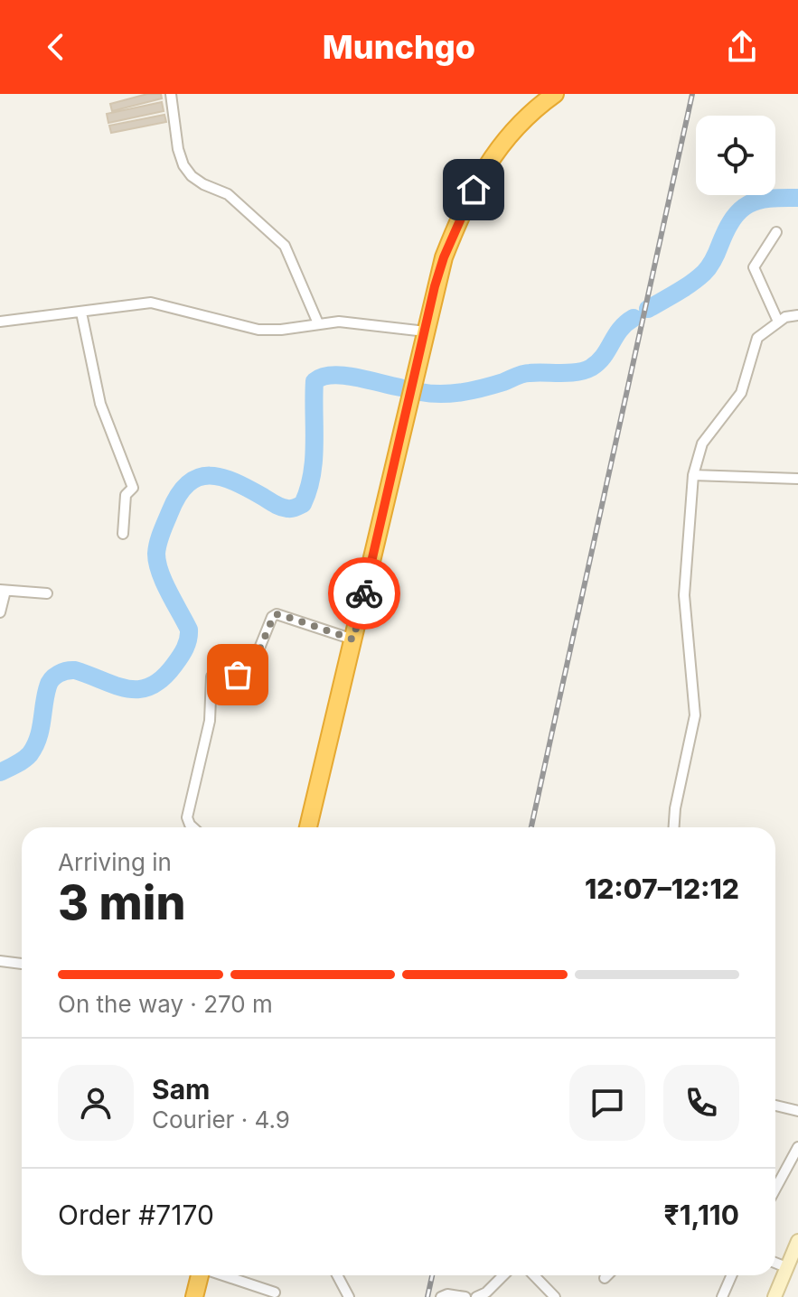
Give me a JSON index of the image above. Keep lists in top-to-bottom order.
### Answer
{
  "page": {
    "header": "Munchgo",
    "heading": ["3 min", "Arriving in", "12:07–12:12"],
    "panel": [
      "Sam",
      "Courier · 4.9",
      "Order #7170",
      "₹1,110"
    ],
    "bar": "On the way · 270 m"
  }
}
